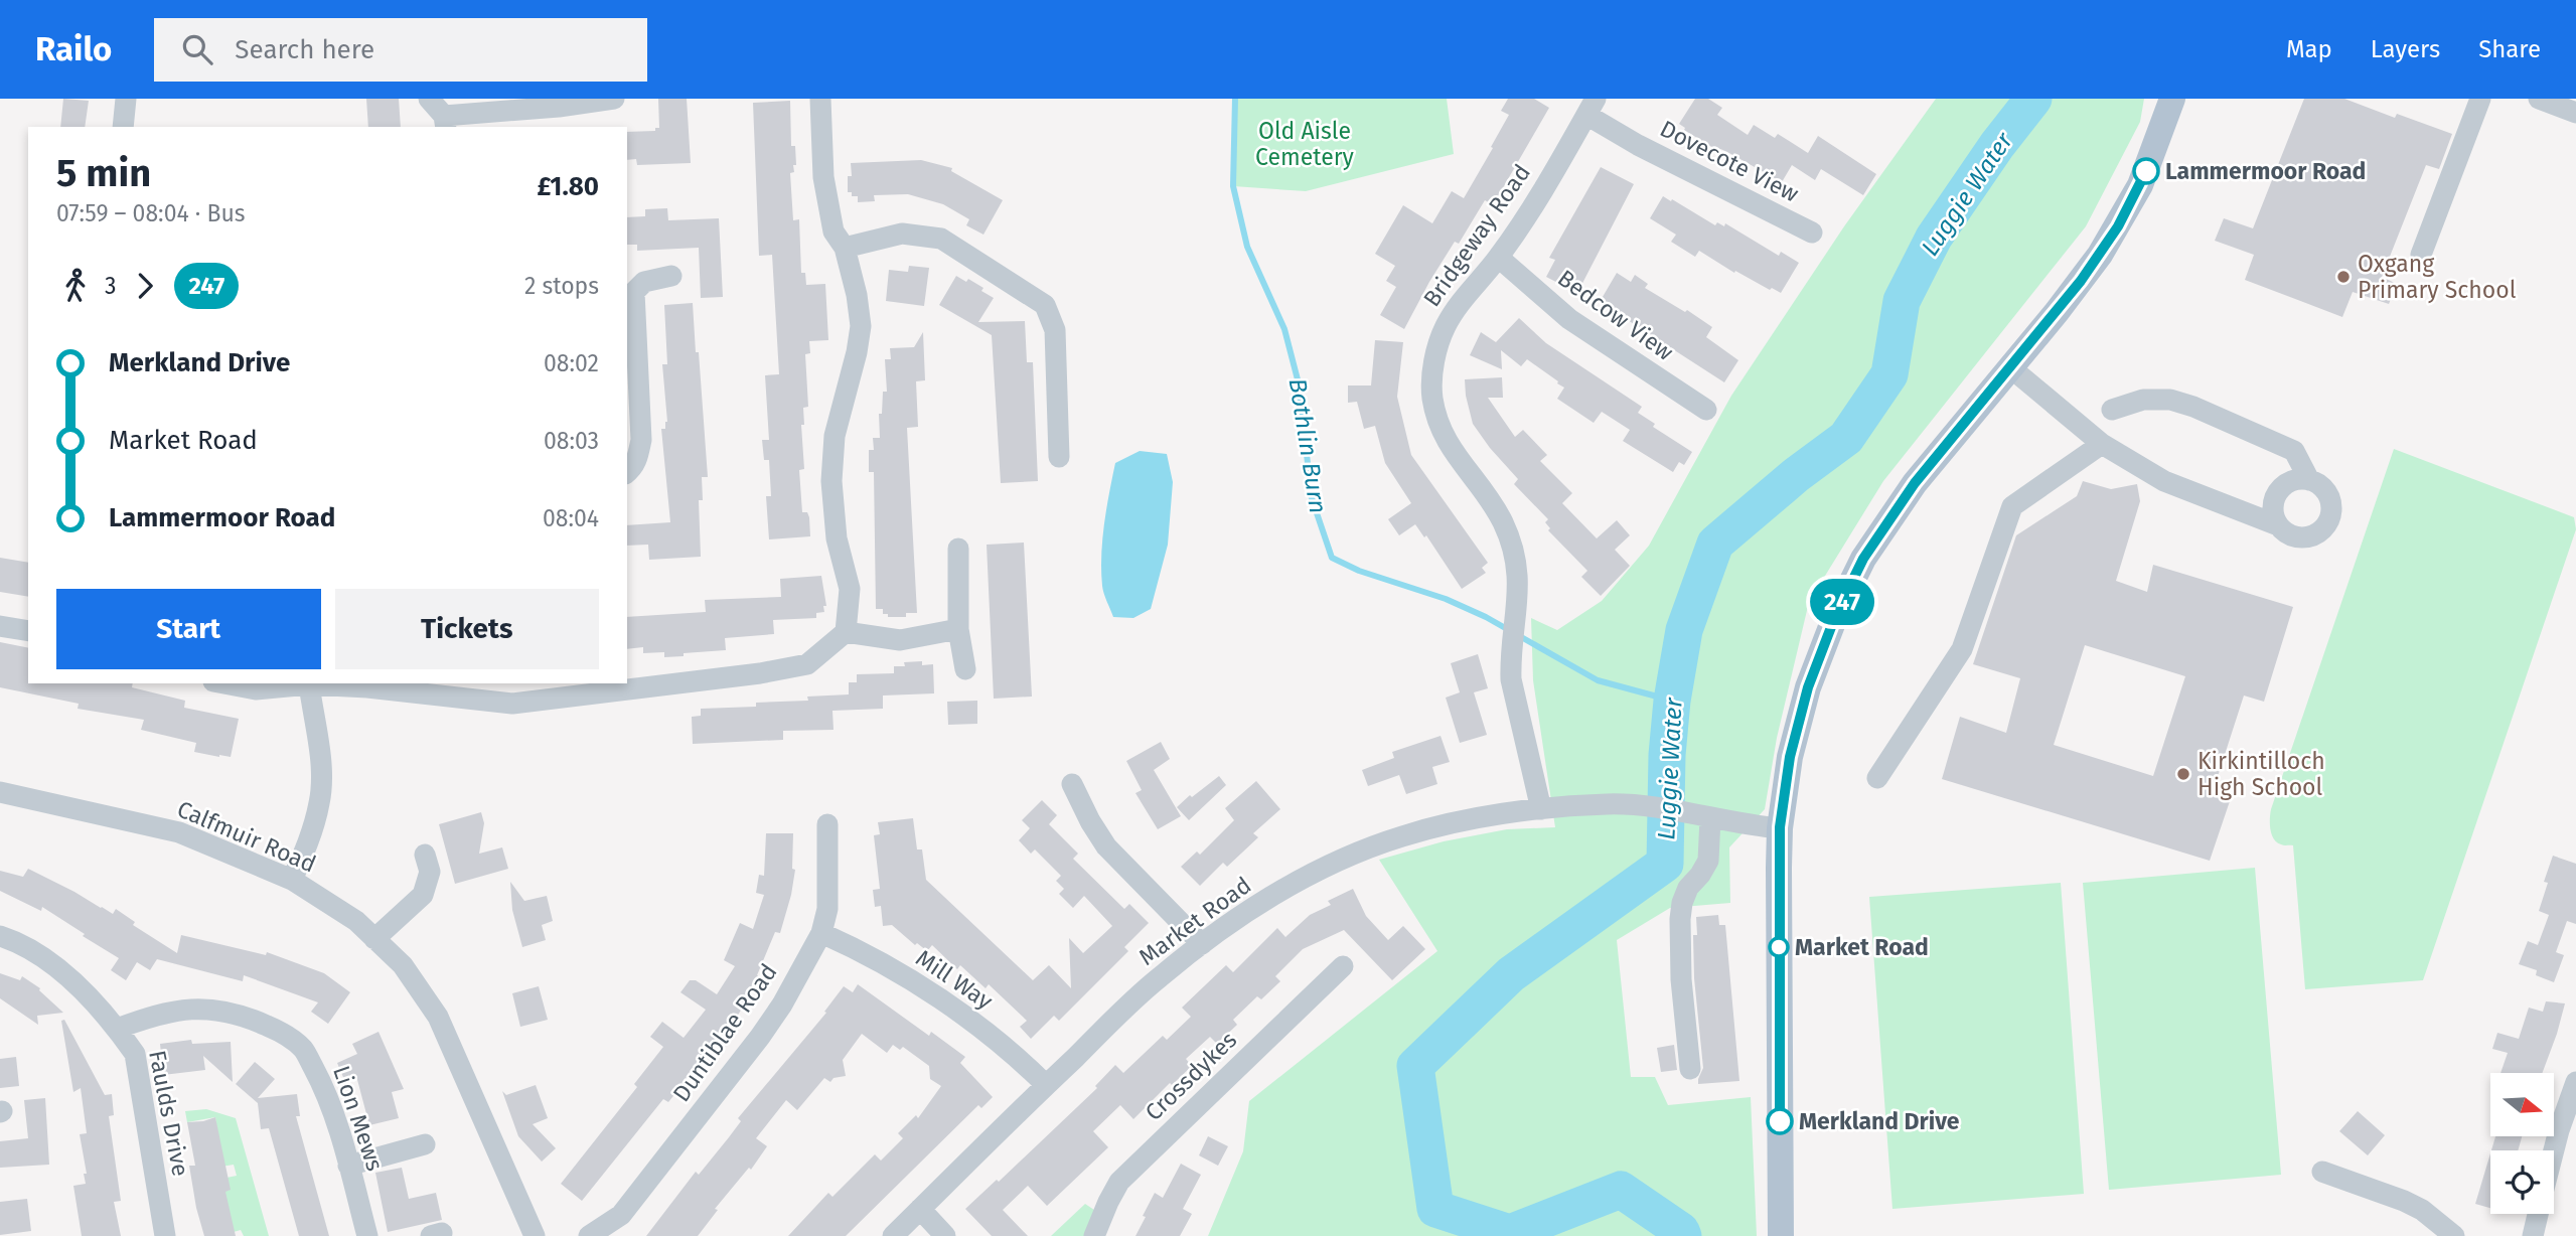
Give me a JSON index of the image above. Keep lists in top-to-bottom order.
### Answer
{
  "streets": {
    "street": [
      "Dovecote View",
      "Bridgeway Road",
      "Bedcow View",
      "Calfmuir Road",
      "Market Road",
      "Mill Way",
      "Duntiblae Road",
      "Crossdykes",
      "Faulds Drive",
      "Lion Mews"
    ]
  },
  "crossings": [
    ["Dovecote View", "Bridgeway Road"],
    ["Bridgeway Road", "Bedcow View"],
    ["Bridgeway Road", "Market Road"],
    ["Market Road", "Mill Way"],
    ["Mill Way", "Duntiblae Road"],
    ["Faulds Drive", "Lion Mews"]
  ],
  "water": ["Luggie Water", "Bothlin Burn"],
  "parks": ["Old Aisle Cemetery"],
  "places": [
    "Lammermoor Road",
    "Oxgang Primary School",
    "Kirkintilloch High School",
    "Market Road",
    "Merkland Drive"
  ],
  "lines": ["bus line 247"],
  "north": "right",
  "page": {
    "header": "Railo",
    "search": "Search here",
    "nav": ["Map", "Layers", "Share"],
    "on_map": "247",
    "heading": ["5 min", "07:59 – 08:04 · Bus", "£1.80"],
    "legs": ["3", "247", "2 stops"],
    "list": [
      {
        "name": "Merkland Drive",
        "value": "08:02"
      },
      {
        "name": "Market Road",
        "value": "08:03"
      },
      {
        "name": "Lammermoor Road",
        "value": "08:04"
      }
    ],
    "buttons": ["Start", "Tickets"]
  }
}
